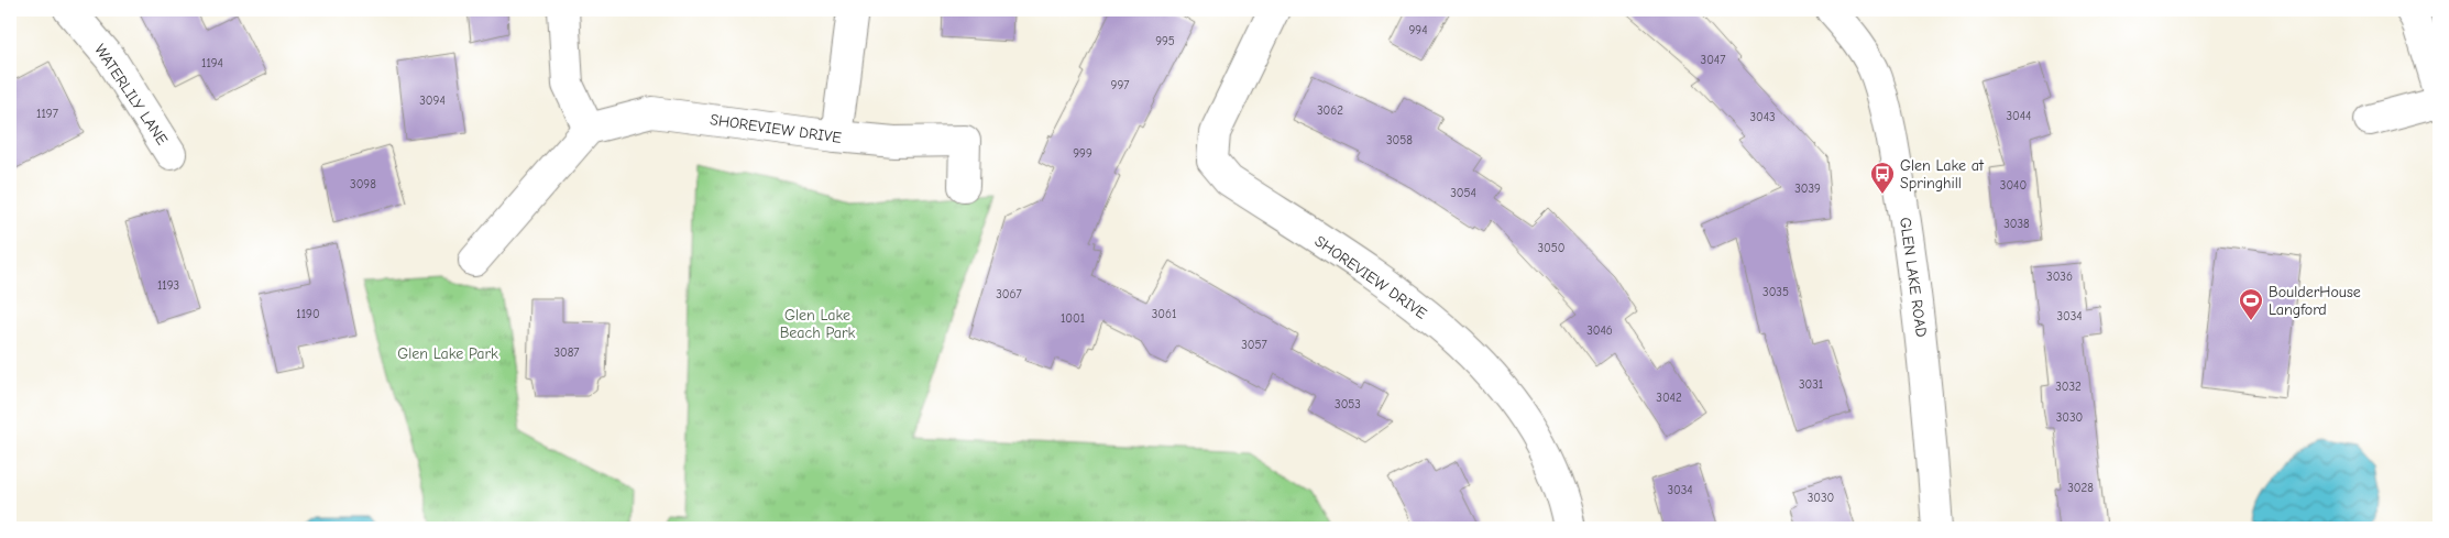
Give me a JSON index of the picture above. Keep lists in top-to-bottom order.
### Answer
{
  "streets": {
    "street": ["WATERLILY LANE", "SHOREVIEW DRIVE", "GLEN LAKE ROAD"]
  },
  "parks": ["Glen Lake Beach Park", "Glen Lake Park"],
  "places": {
    "bus stop": ["Glen Lake at Springhill"],
    "sports": ["BoulderHouse Langford"]
  },
  "house_numbers": [
    "994",
    "995",
    "3047",
    "1194",
    "997",
    "3094",
    "3062",
    "1197",
    "3044",
    "3043",
    "3058",
    "999",
    "3098",
    "3040",
    "3039",
    "3054",
    "3038",
    "3050",
    "3036",
    "1193",
    "3035",
    "3067",
    "1190",
    "3061",
    "3034",
    "1001",
    "3046",
    "3057",
    "3087",
    "3031",
    "3032",
    "3042",
    "3053",
    "3030",
    "3028",
    "3034",
    "3030"
  ]
}
